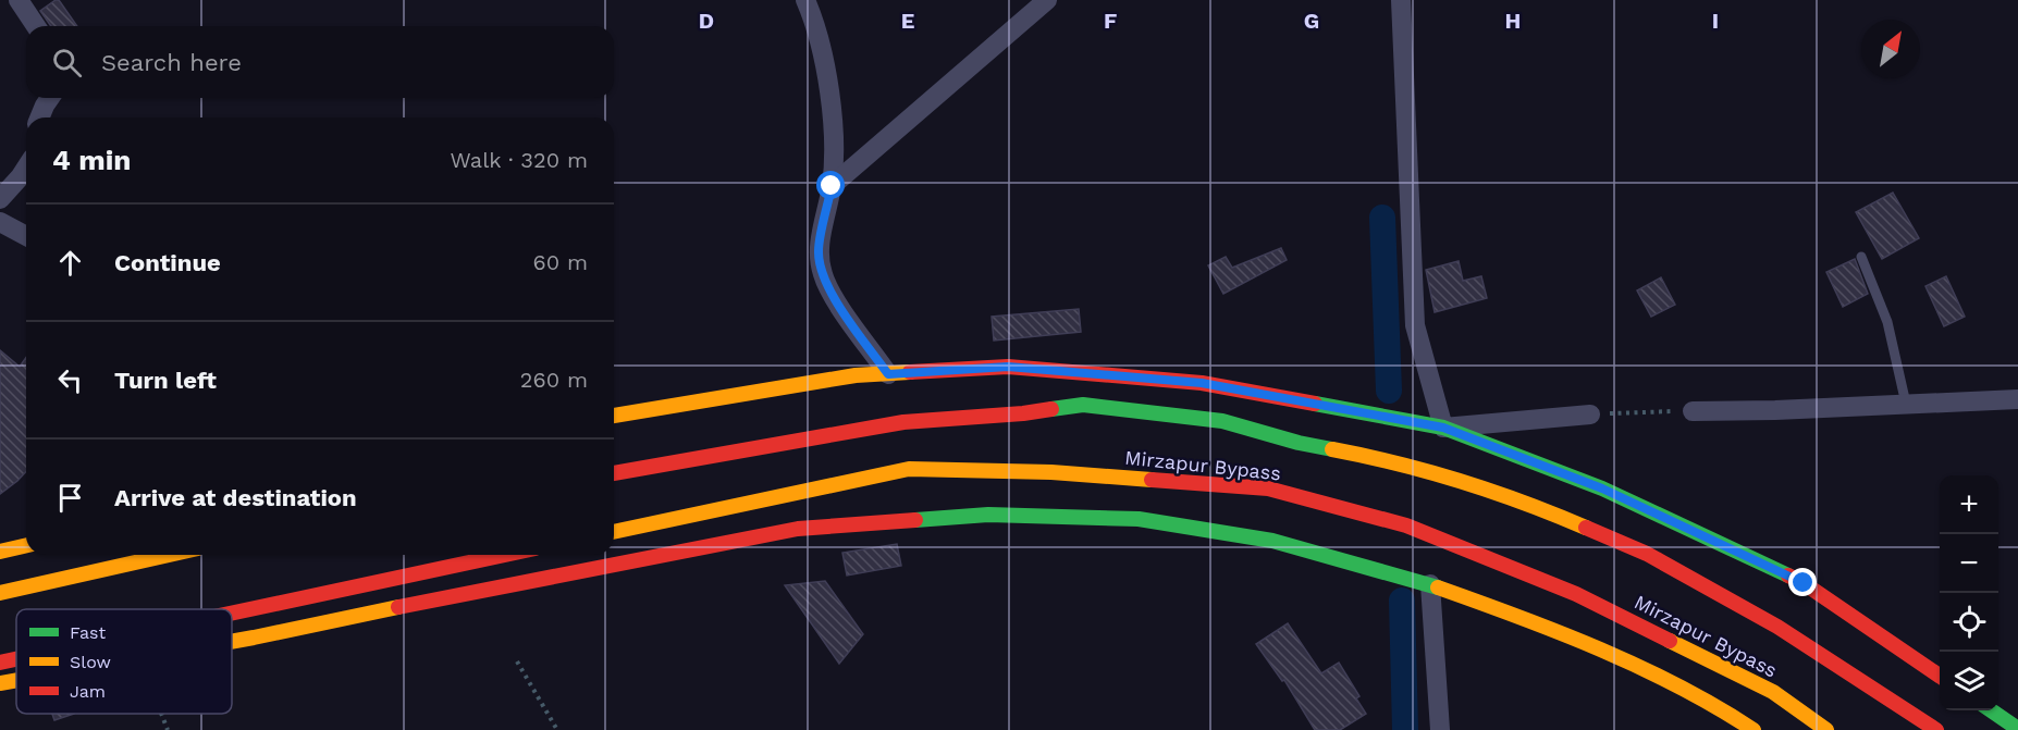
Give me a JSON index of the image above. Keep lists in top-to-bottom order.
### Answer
{
  "streets": {
    "main road": ["Mirzapur Bypass"]
  },
  "legend": ["Fast", "Slow", "Jam"],
  "north": "top right",
  "page": {
    "search": "Search here",
    "heading": ["4 min", "Walk · 320 m"],
    "list": [
      ["Continue", "60 m"],
      ["Turn left", "260 m"],
      "Arrive at destination"
    ],
    "map_buttons": ["+", "−"]
  },
  "grid": {
    "columns": [
      "D",
      "E",
      "F",
      "G",
      "H",
      "I"
    ]
  }
}
